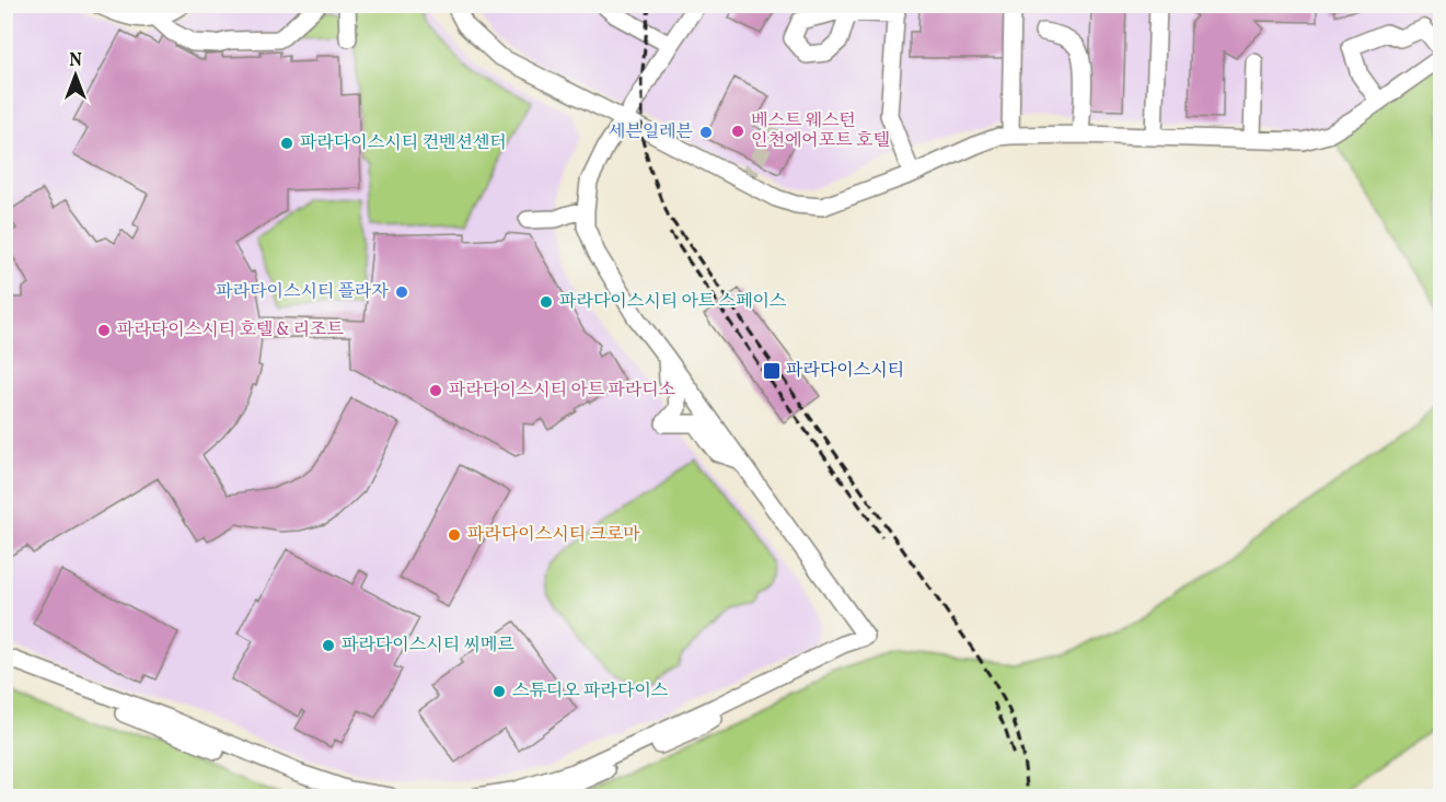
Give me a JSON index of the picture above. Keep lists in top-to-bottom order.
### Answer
{
  "places": {
    "other": [
      "베스트 웨스턴 인천에어포트 호텔",
      "세븐일레븐",
      "파라다이스시티 컨벤션센터",
      "파라다이스시티 플라자",
      "파라다이스시티 아트 스페이스",
      "파라다이스시티 호텔 & 리조트",
      "파라다이스시티 아트 파라디소",
      "파라다이스시티 크로마",
      "파라다이스시티 씨메르",
      "스튜디오 파라다이스"
    ],
    "transit": ["파라다이스시티"]
  },
  "north": "top"
}
